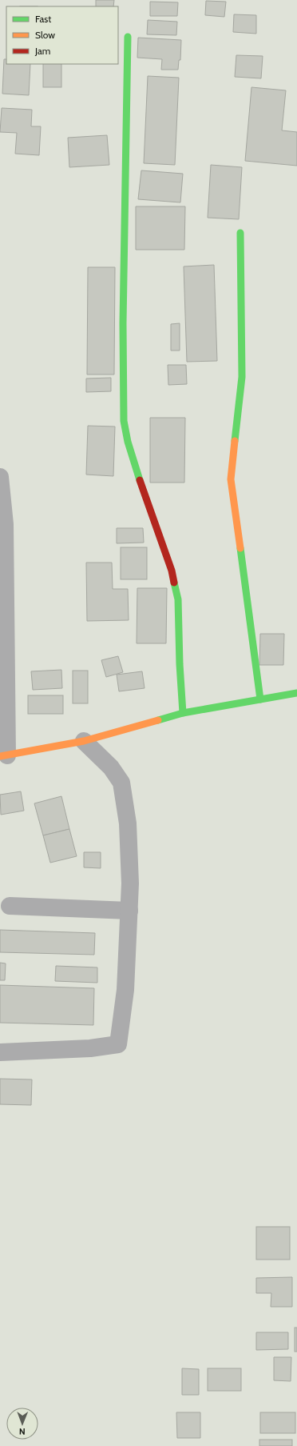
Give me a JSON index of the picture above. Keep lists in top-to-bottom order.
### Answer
{
  "legend": ["Fast", "Slow", "Jam"],
  "north": "bottom"
}
